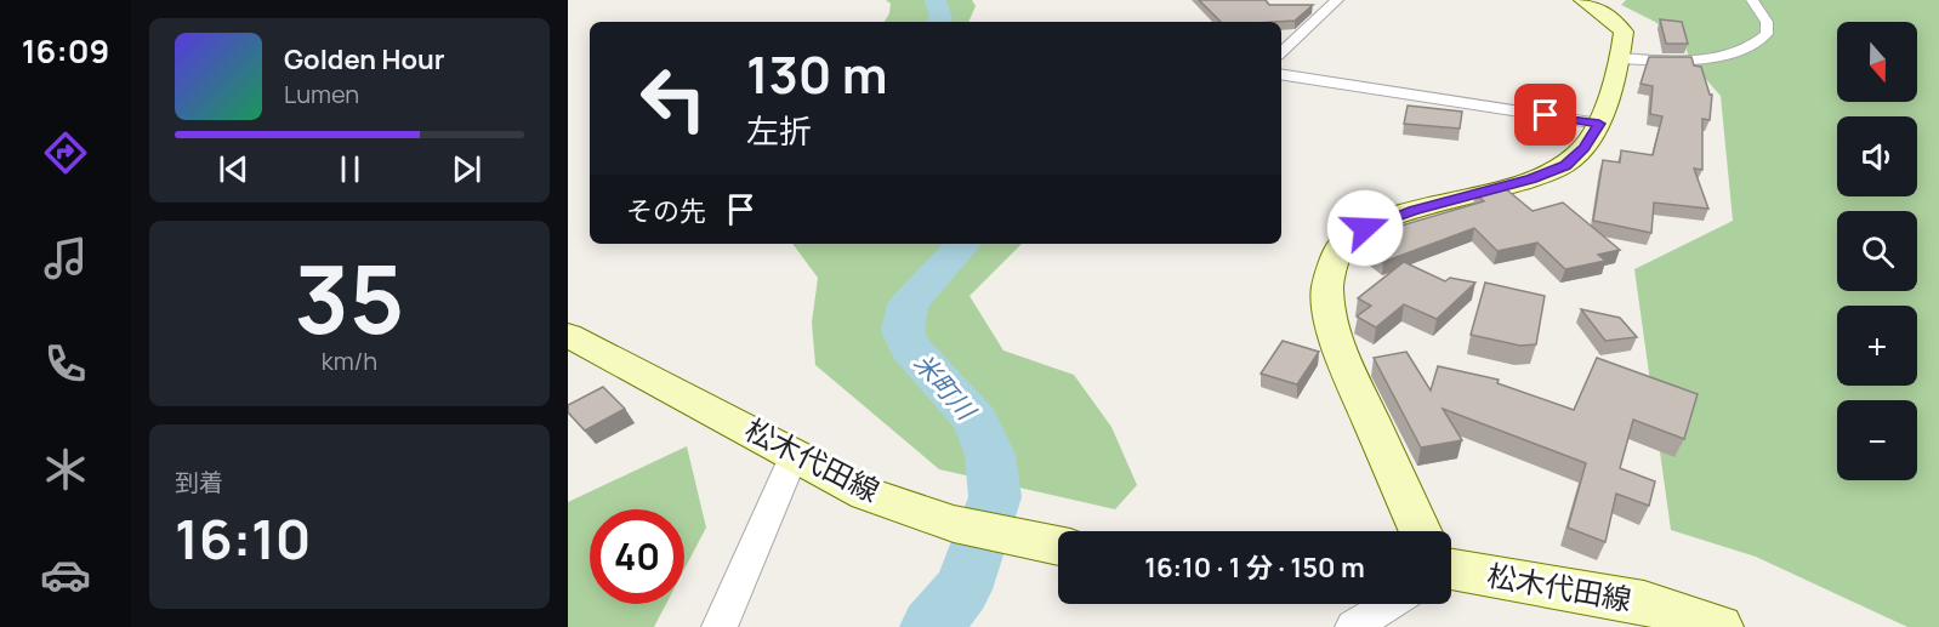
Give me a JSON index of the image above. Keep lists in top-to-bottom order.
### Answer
{
  "streets": {
    "street": ["松木代田線"]
  },
  "water": ["米町川"],
  "north": "bottom",
  "page": {
    "tabs": "16:09",
    "map_buttons": ["+", "−"],
    "turn": ["130 m", "左折"],
    "song": ["Golden Hour", "Lumen"],
    "then": "その先",
    "tile": [
      ["35", "km/h"],
      ["到着", "16:10"]
    ],
    "limit": "40",
    "trip": "16:10 · 1 分 · 150 m"
  }
}
